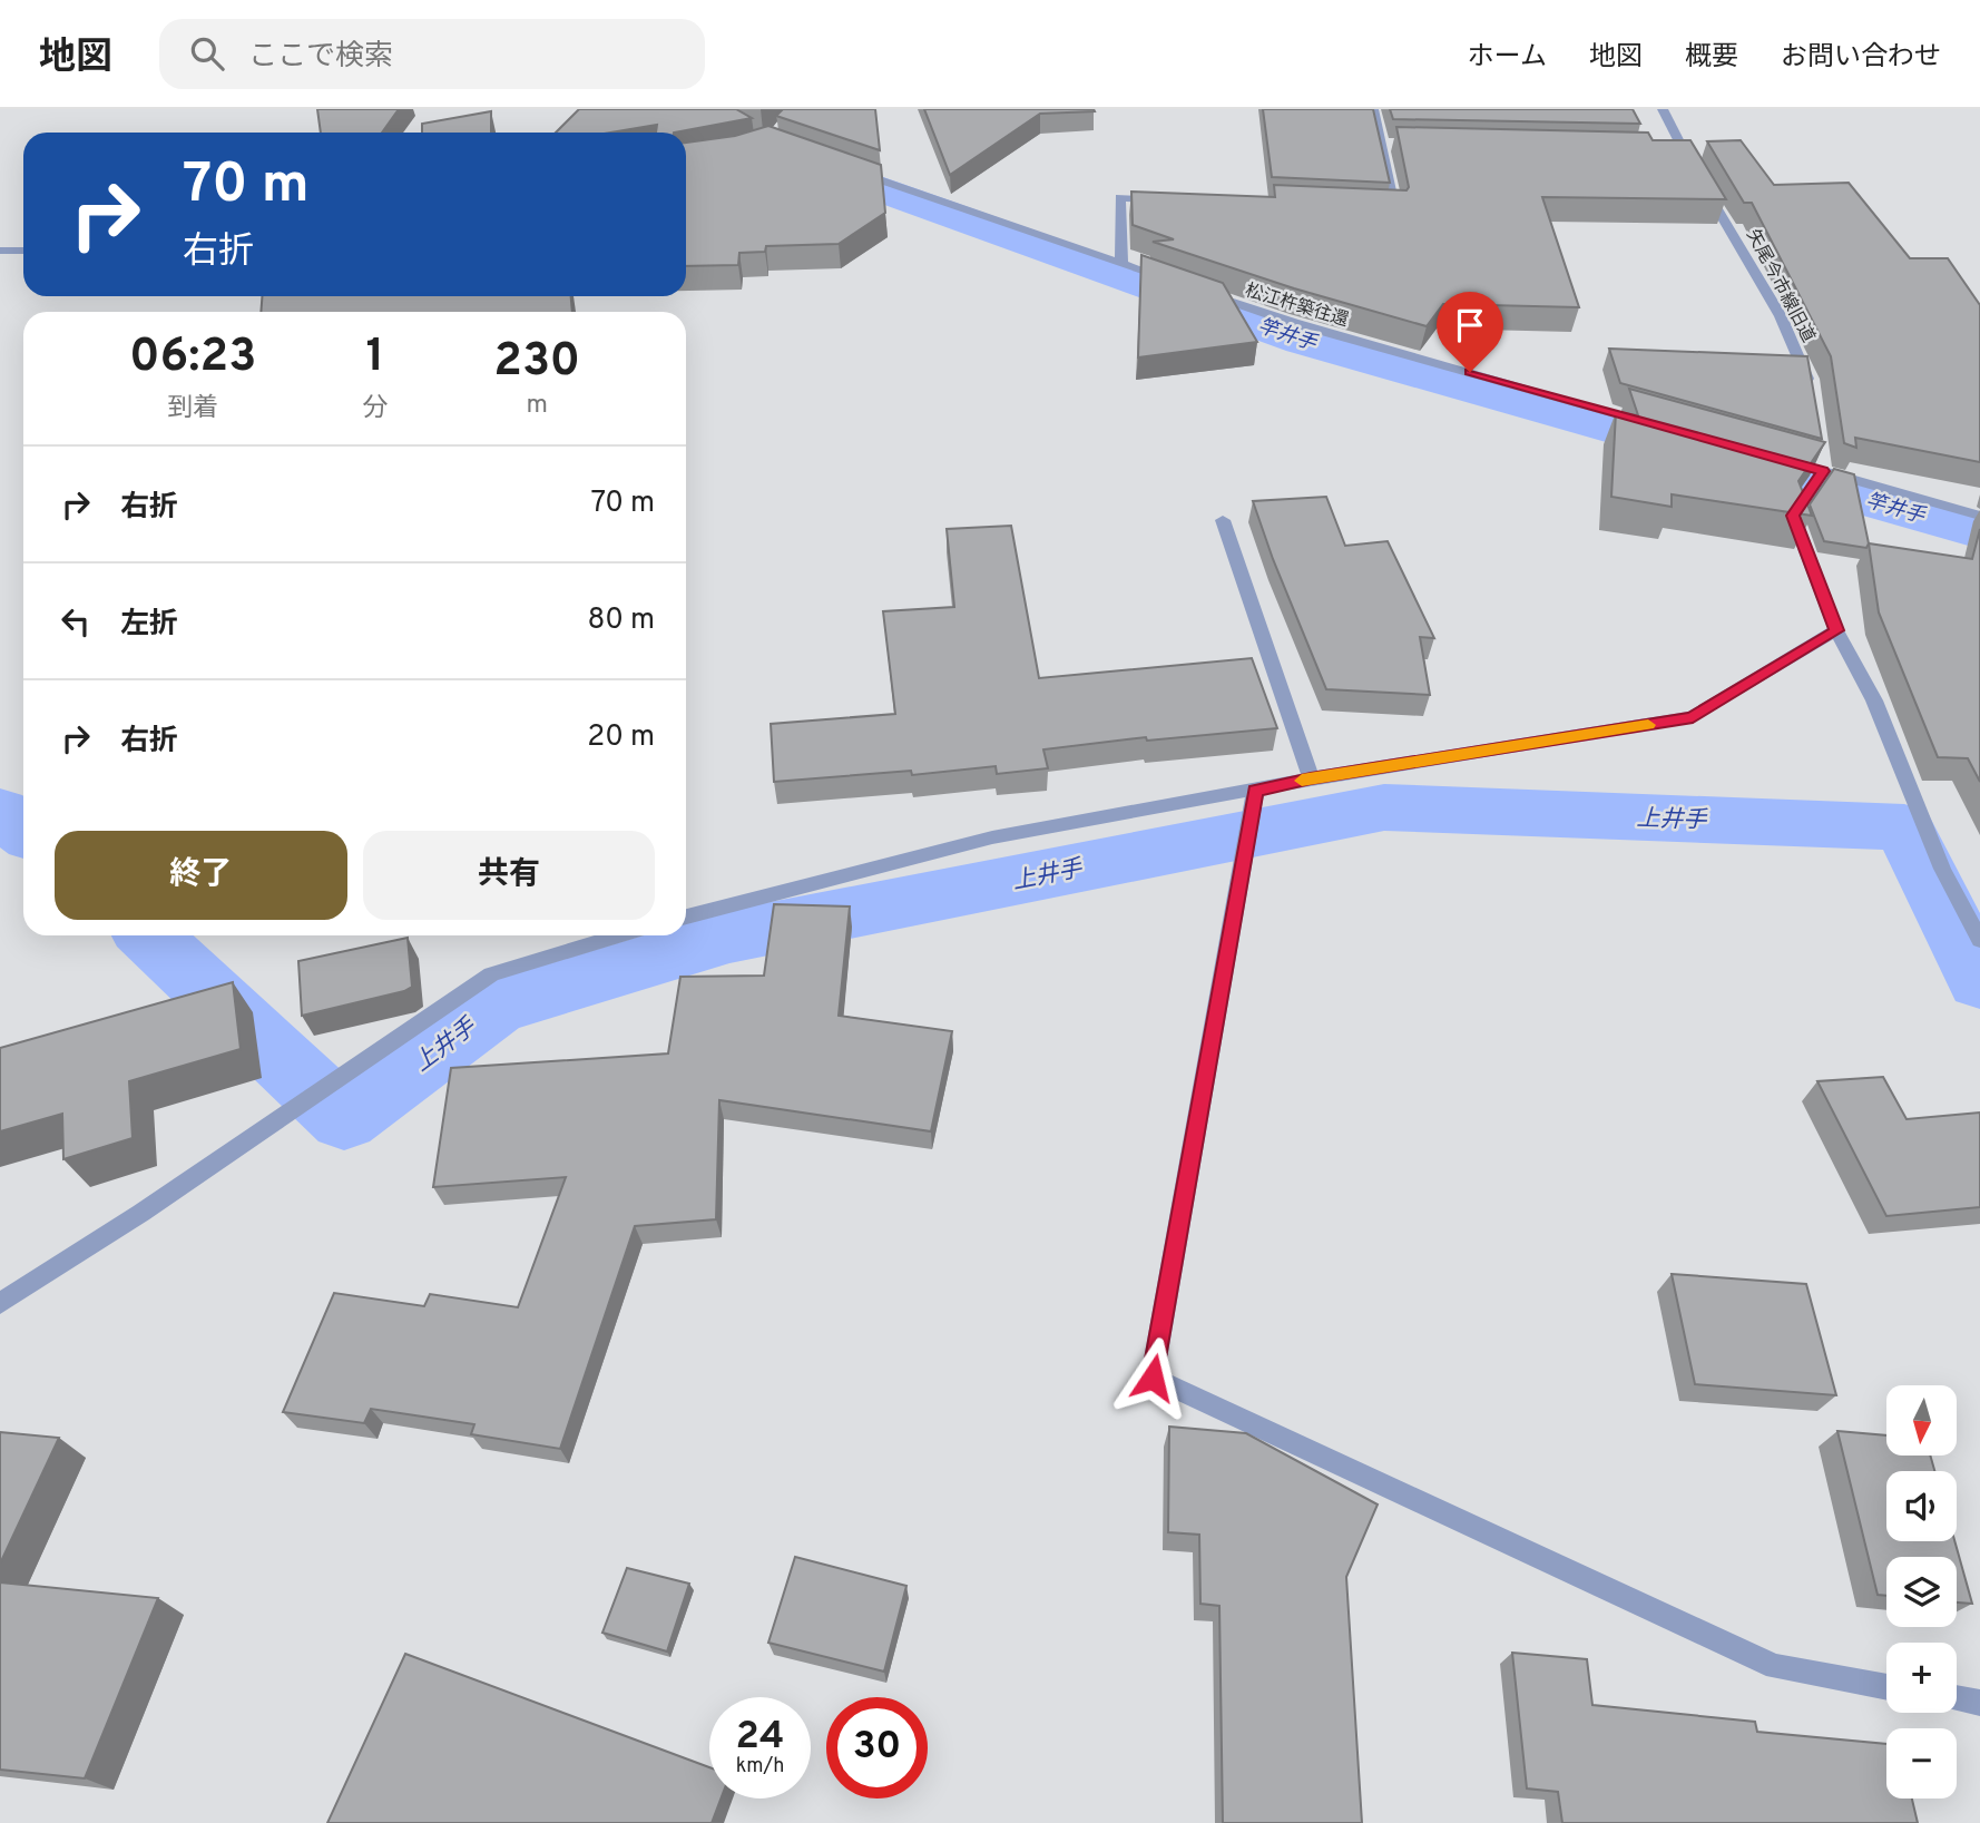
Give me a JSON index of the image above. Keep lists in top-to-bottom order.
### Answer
{
  "streets": {
    "street": ["矢尾今市線旧道", "松江杵築往還"]
  },
  "water": ["竿井手", "上井手"],
  "north": "bottom",
  "page": {
    "header": "地図",
    "search": "ここで検索",
    "nav": [
      "ホーム",
      "地図",
      "概要",
      "お問い合わせ"
    ],
    "turn": ["70 m", "右折"],
    "eta": [
      "06:23",
      "到着",
      "1",
      "分",
      "230",
      "m"
    ],
    "list": [
      {
        "name": "右折",
        "value": "70 m"
      },
      {
        "name": "左折",
        "value": "80 m"
      },
      {
        "name": "右折",
        "value": "20 m"
      }
    ],
    "buttons": ["終了", "共有"],
    "map_buttons": ["+", "−"],
    "speed": "24 km/h",
    "limit": "30"
  }
}
